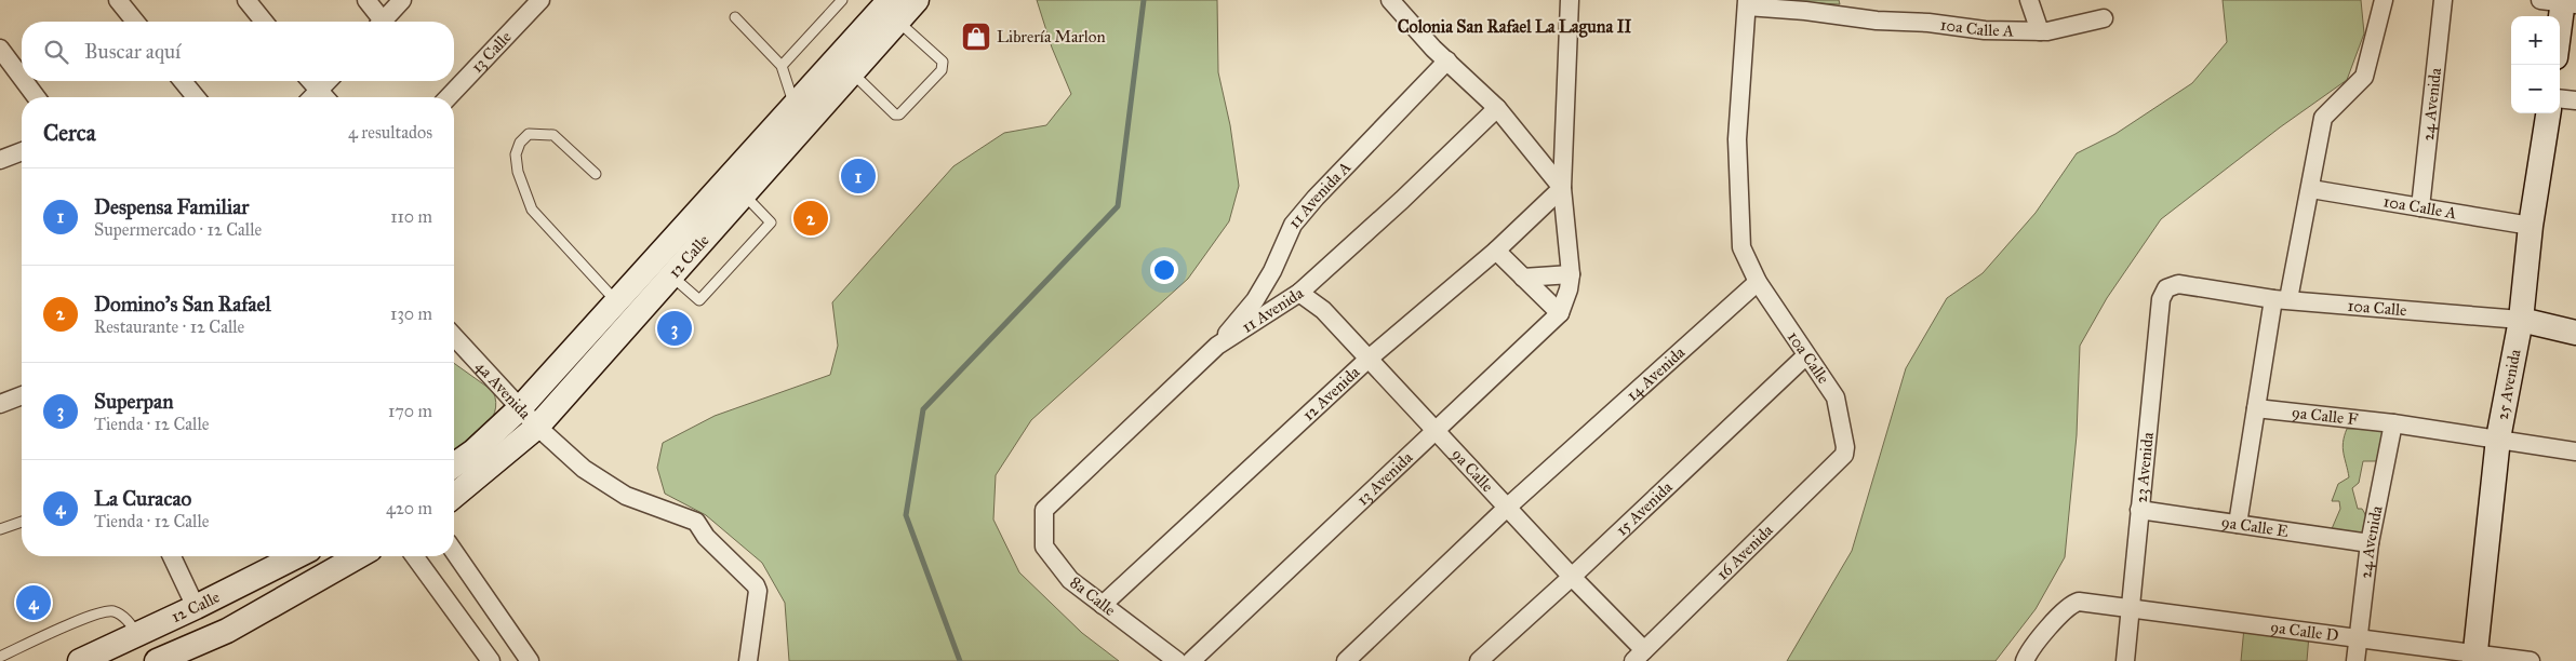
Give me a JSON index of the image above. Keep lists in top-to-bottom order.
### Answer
{
  "streets": {
    "main road": ["12 Calle", "10a Calle", "25 Avenida"],
    "street": [
      "10a Calle A",
      "13 Calle",
      "24 Avenida",
      "11 Avenida A",
      "11 Avenida",
      "14 Avenida",
      "4a Avenida",
      "12 Avenida",
      "9a Calle F",
      "23 Avenida",
      "9a Calle",
      "13 Avenida",
      "15 Avenida",
      "9a Calle E",
      "16 Avenida",
      "8a Calle",
      "9a Calle D"
    ]
  },
  "crossings": [
    ["10a Calle A", "24 Avenida"],
    ["10a Calle A", "25 Avenida"],
    ["24 Avenida", "9a Calle F"],
    ["24 Avenida", "9a Calle E"],
    ["24 Avenida", "9a Calle D"],
    ["11 Avenida A", "11 Avenida"],
    ["12 Calle", "4a Avenida"],
    ["10a Calle", "14 Avenida"],
    ["10a Calle", "25 Avenida"],
    ["10a Calle", "23 Avenida"],
    ["10a Calle", "15 Avenida"],
    ["10a Calle", "16 Avenida"],
    ["11 Avenida", "9a Calle"],
    ["11 Avenida", "8a Calle"],
    ["14 Avenida", "9a Calle"],
    ["25 Avenida", "9a Calle F"],
    ["25 Avenida", "9a Calle D"],
    ["12 Avenida", "9a Calle"],
    ["12 Avenida", "13 Avenida"],
    ["12 Avenida", "8a Calle"],
    ["23 Avenida", "9a Calle E"],
    ["23 Avenida", "9a Calle D"],
    ["9a Calle", "13 Avenida"],
    ["9a Calle", "15 Avenida"],
    ["9a Calle", "16 Avenida"]
  ],
  "districts": ["Colonia San Rafael La Laguna II"],
  "places": {
    "shop": ["Librería Marlon"]
  },
  "page": {
    "map_buttons": ["+", "−"],
    "search": "Buscar aquí",
    "heading": ["Cerca", "4 resultados"],
    "pins": [
      "1",
      "2",
      "3",
      "4"
    ],
    "list": [
      {
        "mark": "1",
        "name": "Despensa Familiar",
        "note": "Supermercado · 12 Calle",
        "value": "110 m"
      },
      {
        "mark": "2",
        "name": "Domino's San Rafael",
        "note": "Restaurante · 12 Calle",
        "value": "130 m"
      },
      {
        "mark": "3",
        "name": "Superpan",
        "note": "Tienda · 12 Calle",
        "value": "170 m"
      },
      {
        "mark": "4",
        "name": "La Curacao",
        "note": "Tienda · 12 Calle",
        "value": "420 m"
      }
    ]
  }
}
